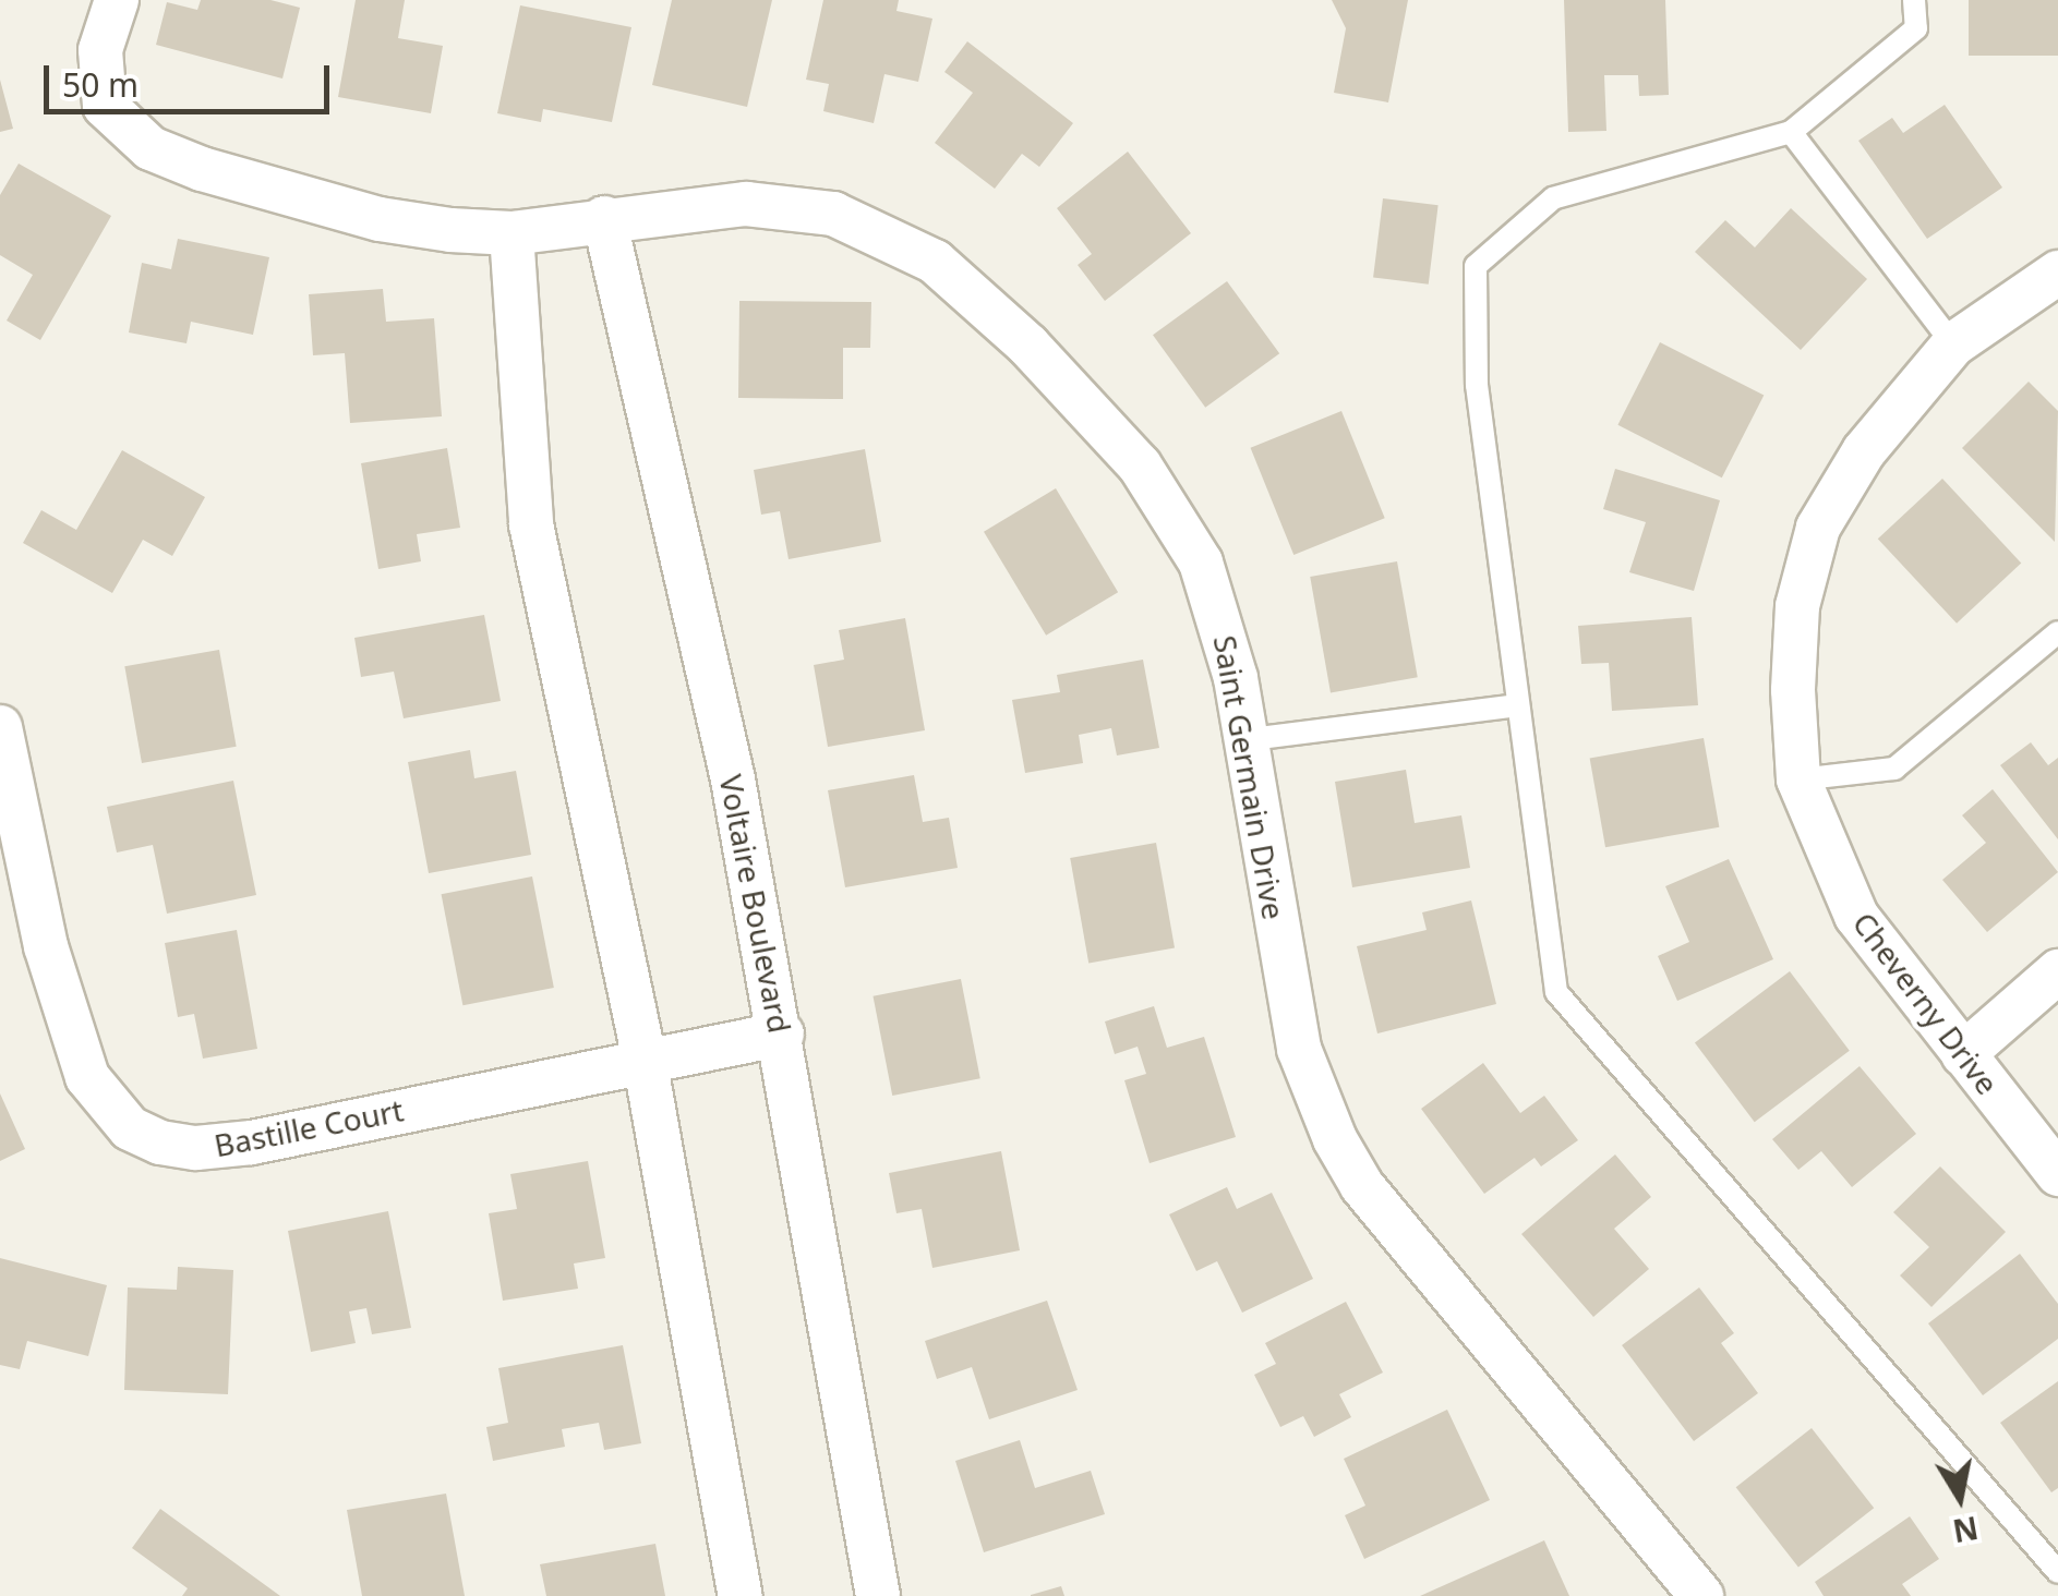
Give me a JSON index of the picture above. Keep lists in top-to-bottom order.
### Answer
{
  "streets": {
    "street": [
      "Saint Germain Drive",
      "Voltaire Boulevard",
      "Cheverny Drive",
      "Bastille Court"
    ]
  },
  "crossings": [
    ["Saint Germain Drive", "Voltaire Boulevard"],
    ["Voltaire Boulevard", "Bastille Court"]
  ],
  "scale_bar": "50 m",
  "north": "bottom"
}
